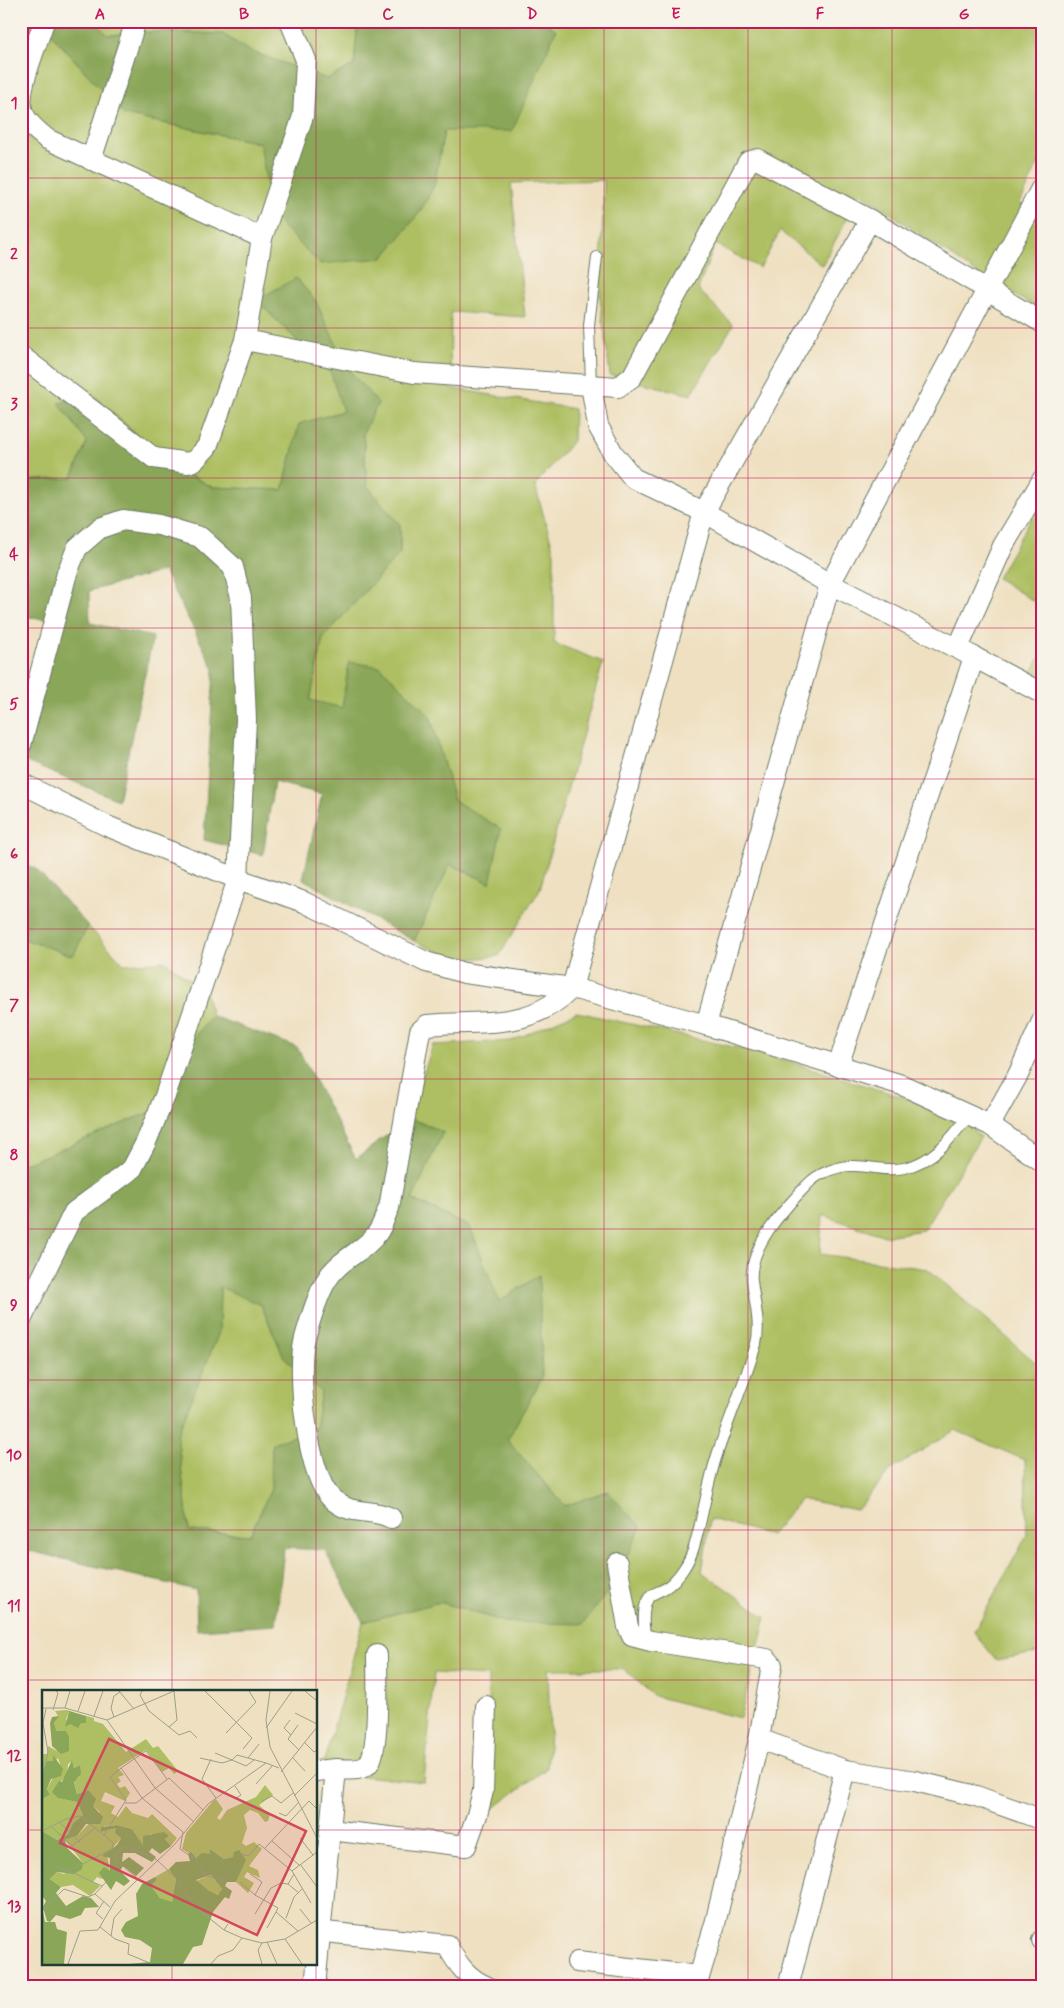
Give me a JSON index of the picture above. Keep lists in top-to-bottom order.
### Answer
{
  "grid": {
    "columns": [
      "A",
      "B",
      "C",
      "D",
      "E",
      "F",
      "G"
    ],
    "rows": [
      "1",
      "2",
      "3",
      "4",
      "5",
      "6",
      "7",
      "8",
      "9",
      "10",
      "11",
      "12",
      "13"
    ]
  }
}
